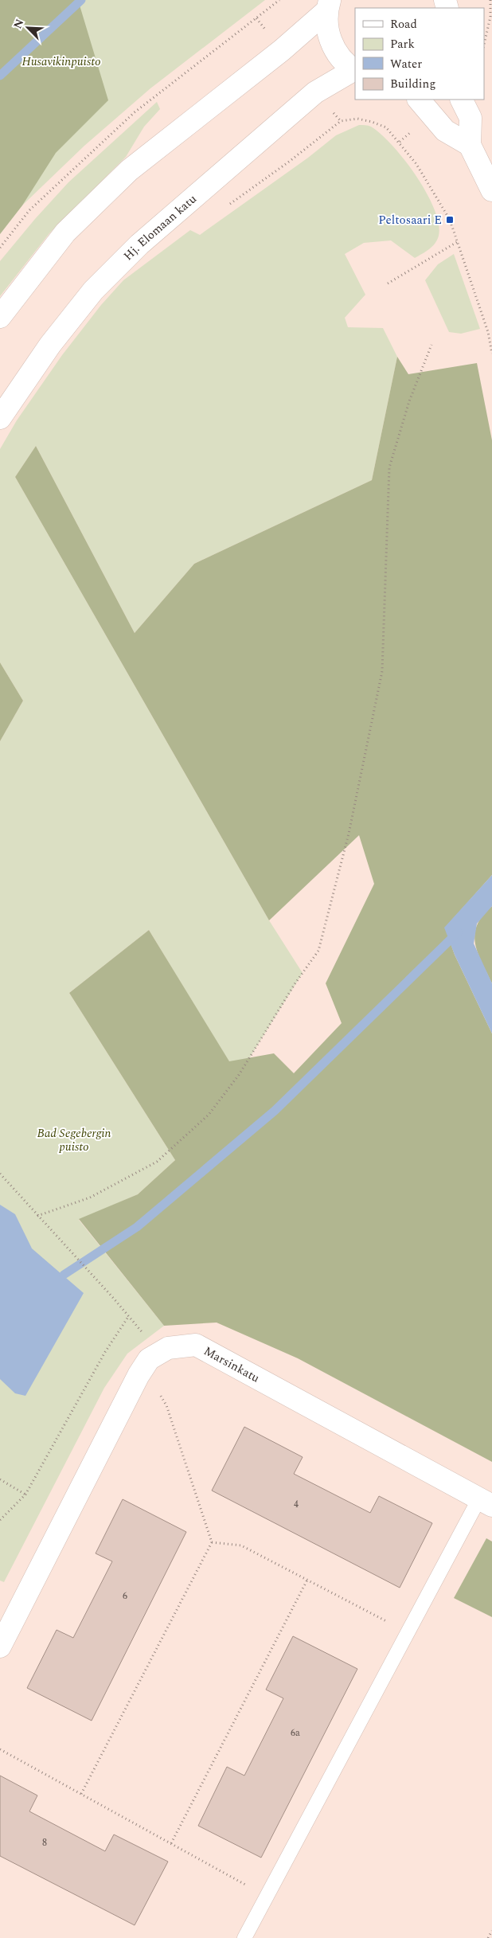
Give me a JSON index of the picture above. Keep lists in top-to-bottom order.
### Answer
{
  "streets": {
    "street": ["Hj. Elomaan katu", "Marsinkatu"]
  },
  "parks": ["Husavikinpuisto", "Bad Segebergin puisto"],
  "places": {
    "transit": ["Peltosaari E"]
  },
  "house_numbers": [
    "4",
    "6",
    "6a",
    "8"
  ],
  "legend": [
    "Road",
    "Park",
    "Water",
    "Building"
  ],
  "north": "top left"
}
